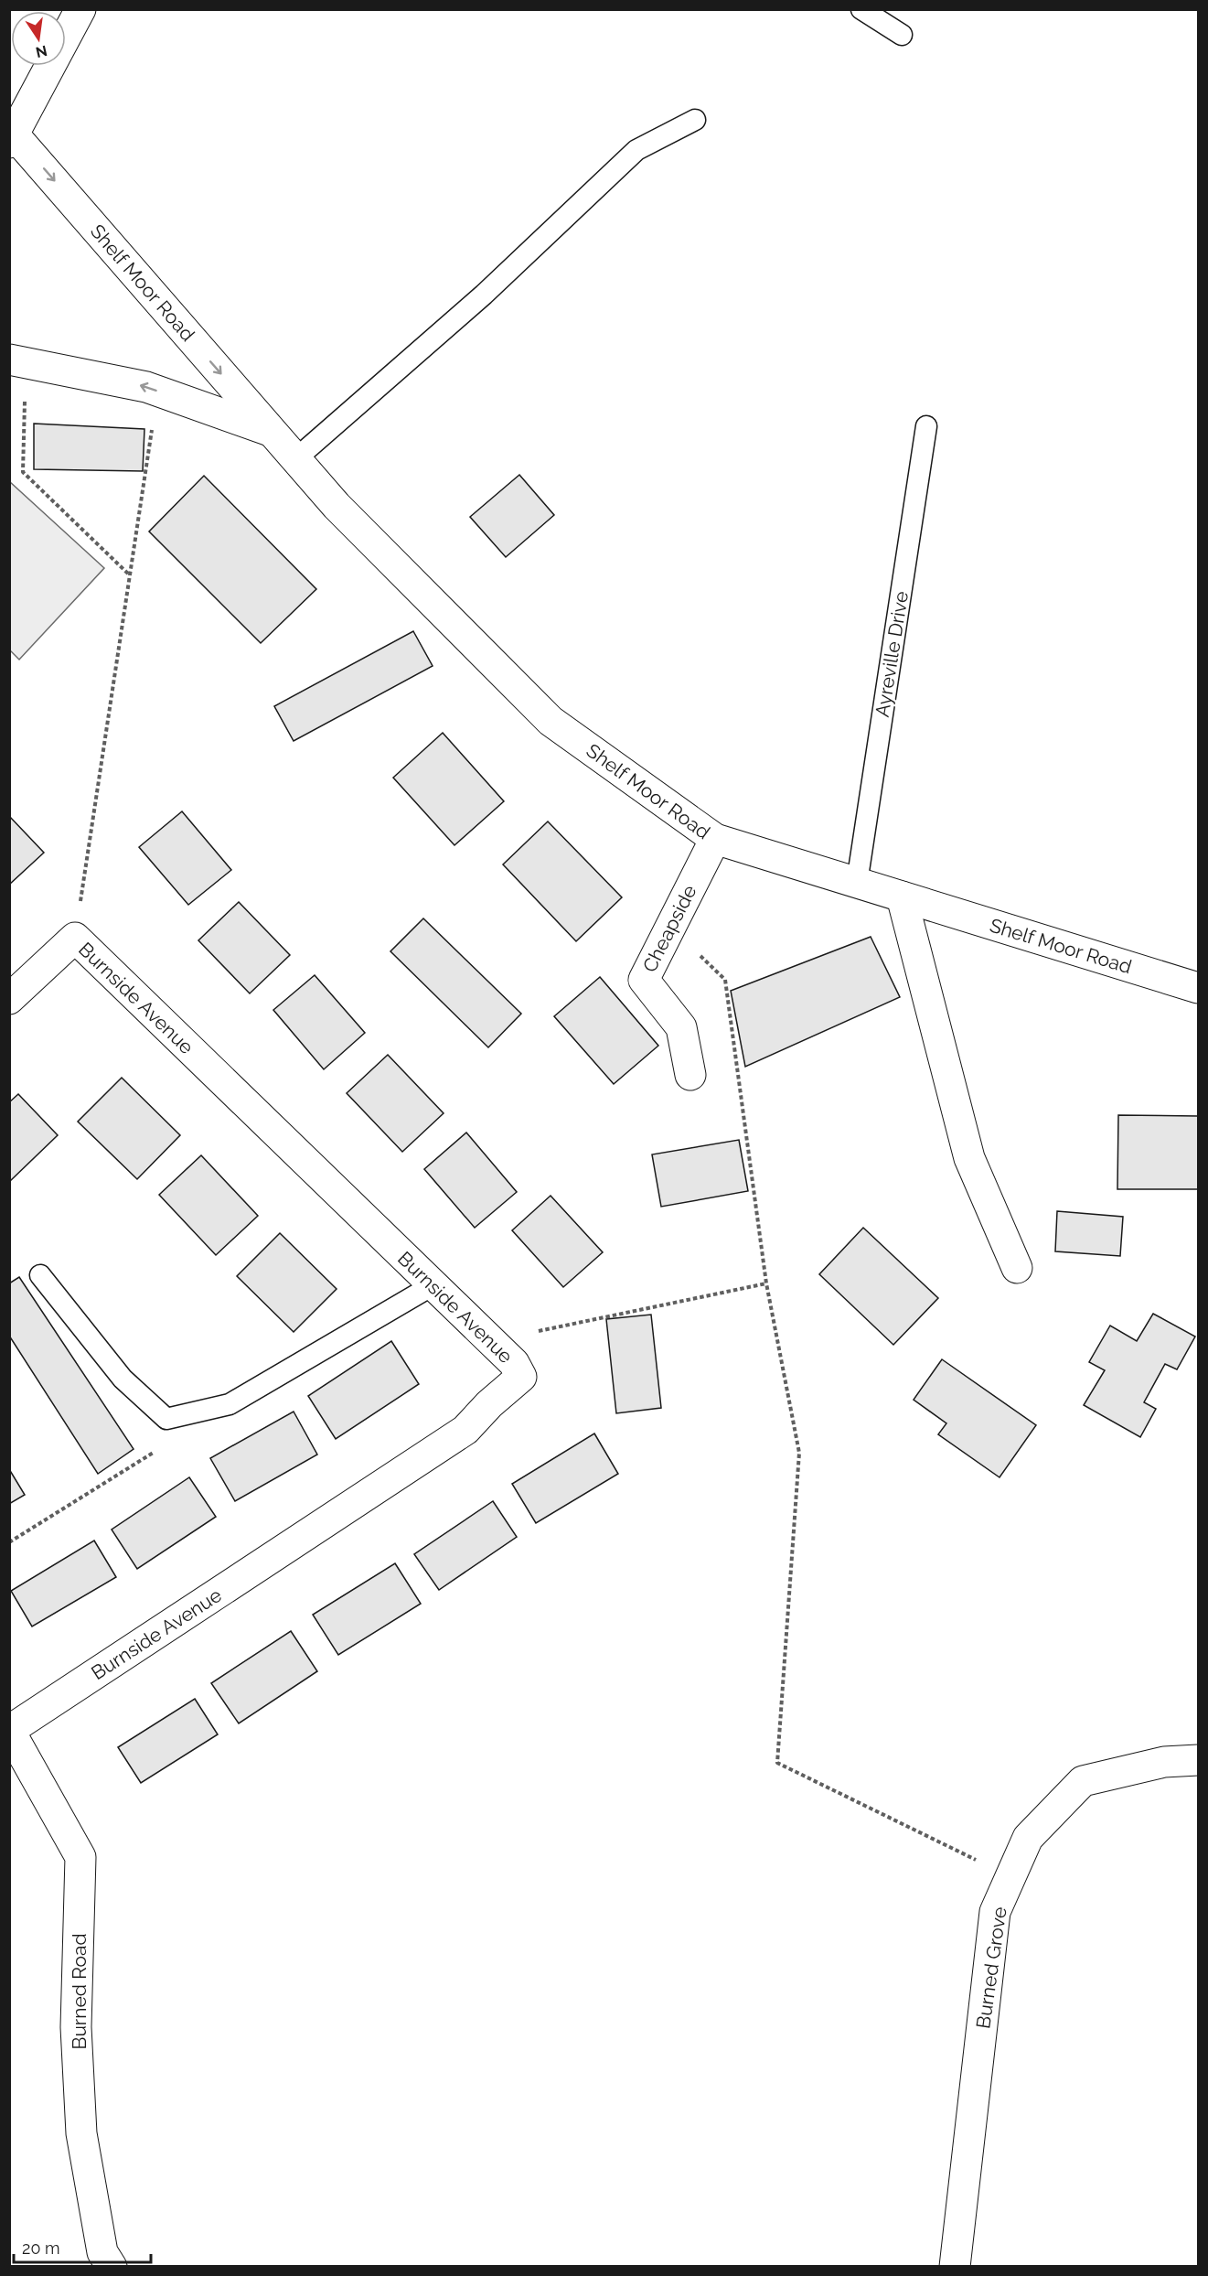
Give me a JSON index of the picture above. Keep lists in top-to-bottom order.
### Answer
{
  "streets": {
    "main road": [
      "Shelf Moor Road",
      "Cheapside",
      "Burnside Avenue",
      "Burned Grove",
      "Burned Road"
    ],
    "lane": ["Ayreville Drive"]
  },
  "crossings": [
    ["Shelf Moor Road", "Ayreville Drive"],
    ["Shelf Moor Road", "Cheapside"],
    ["Burnside Avenue", "Burned Road"]
  ],
  "scale_bar": "20 m",
  "north": "bottom"
}
